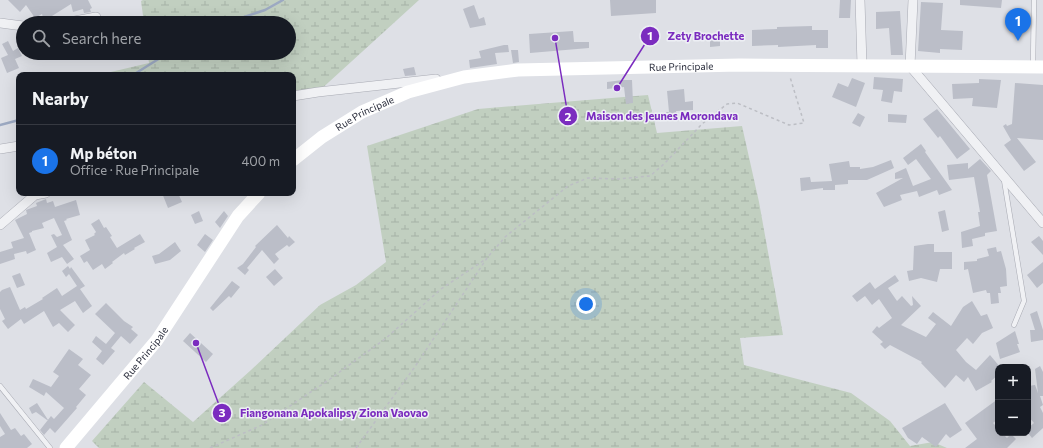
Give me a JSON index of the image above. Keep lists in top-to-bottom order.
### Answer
{
  "streets": {
    "main road": ["Rue Principale"]
  },
  "places": ["Maison des Jeunes Morondava", "Zety Brochette", "Fiangonana Apokalipsy Ziona Vaovao"],
  "page": {
    "pins": "1",
    "search": "Search here",
    "heading": "Nearby",
    "list": [
      {
        "mark": "1",
        "name": "Mp béton",
        "note": "Office · Rue Principale",
        "value": "400 m"
      }
    ],
    "map_buttons": ["+", "−"]
  }
}
